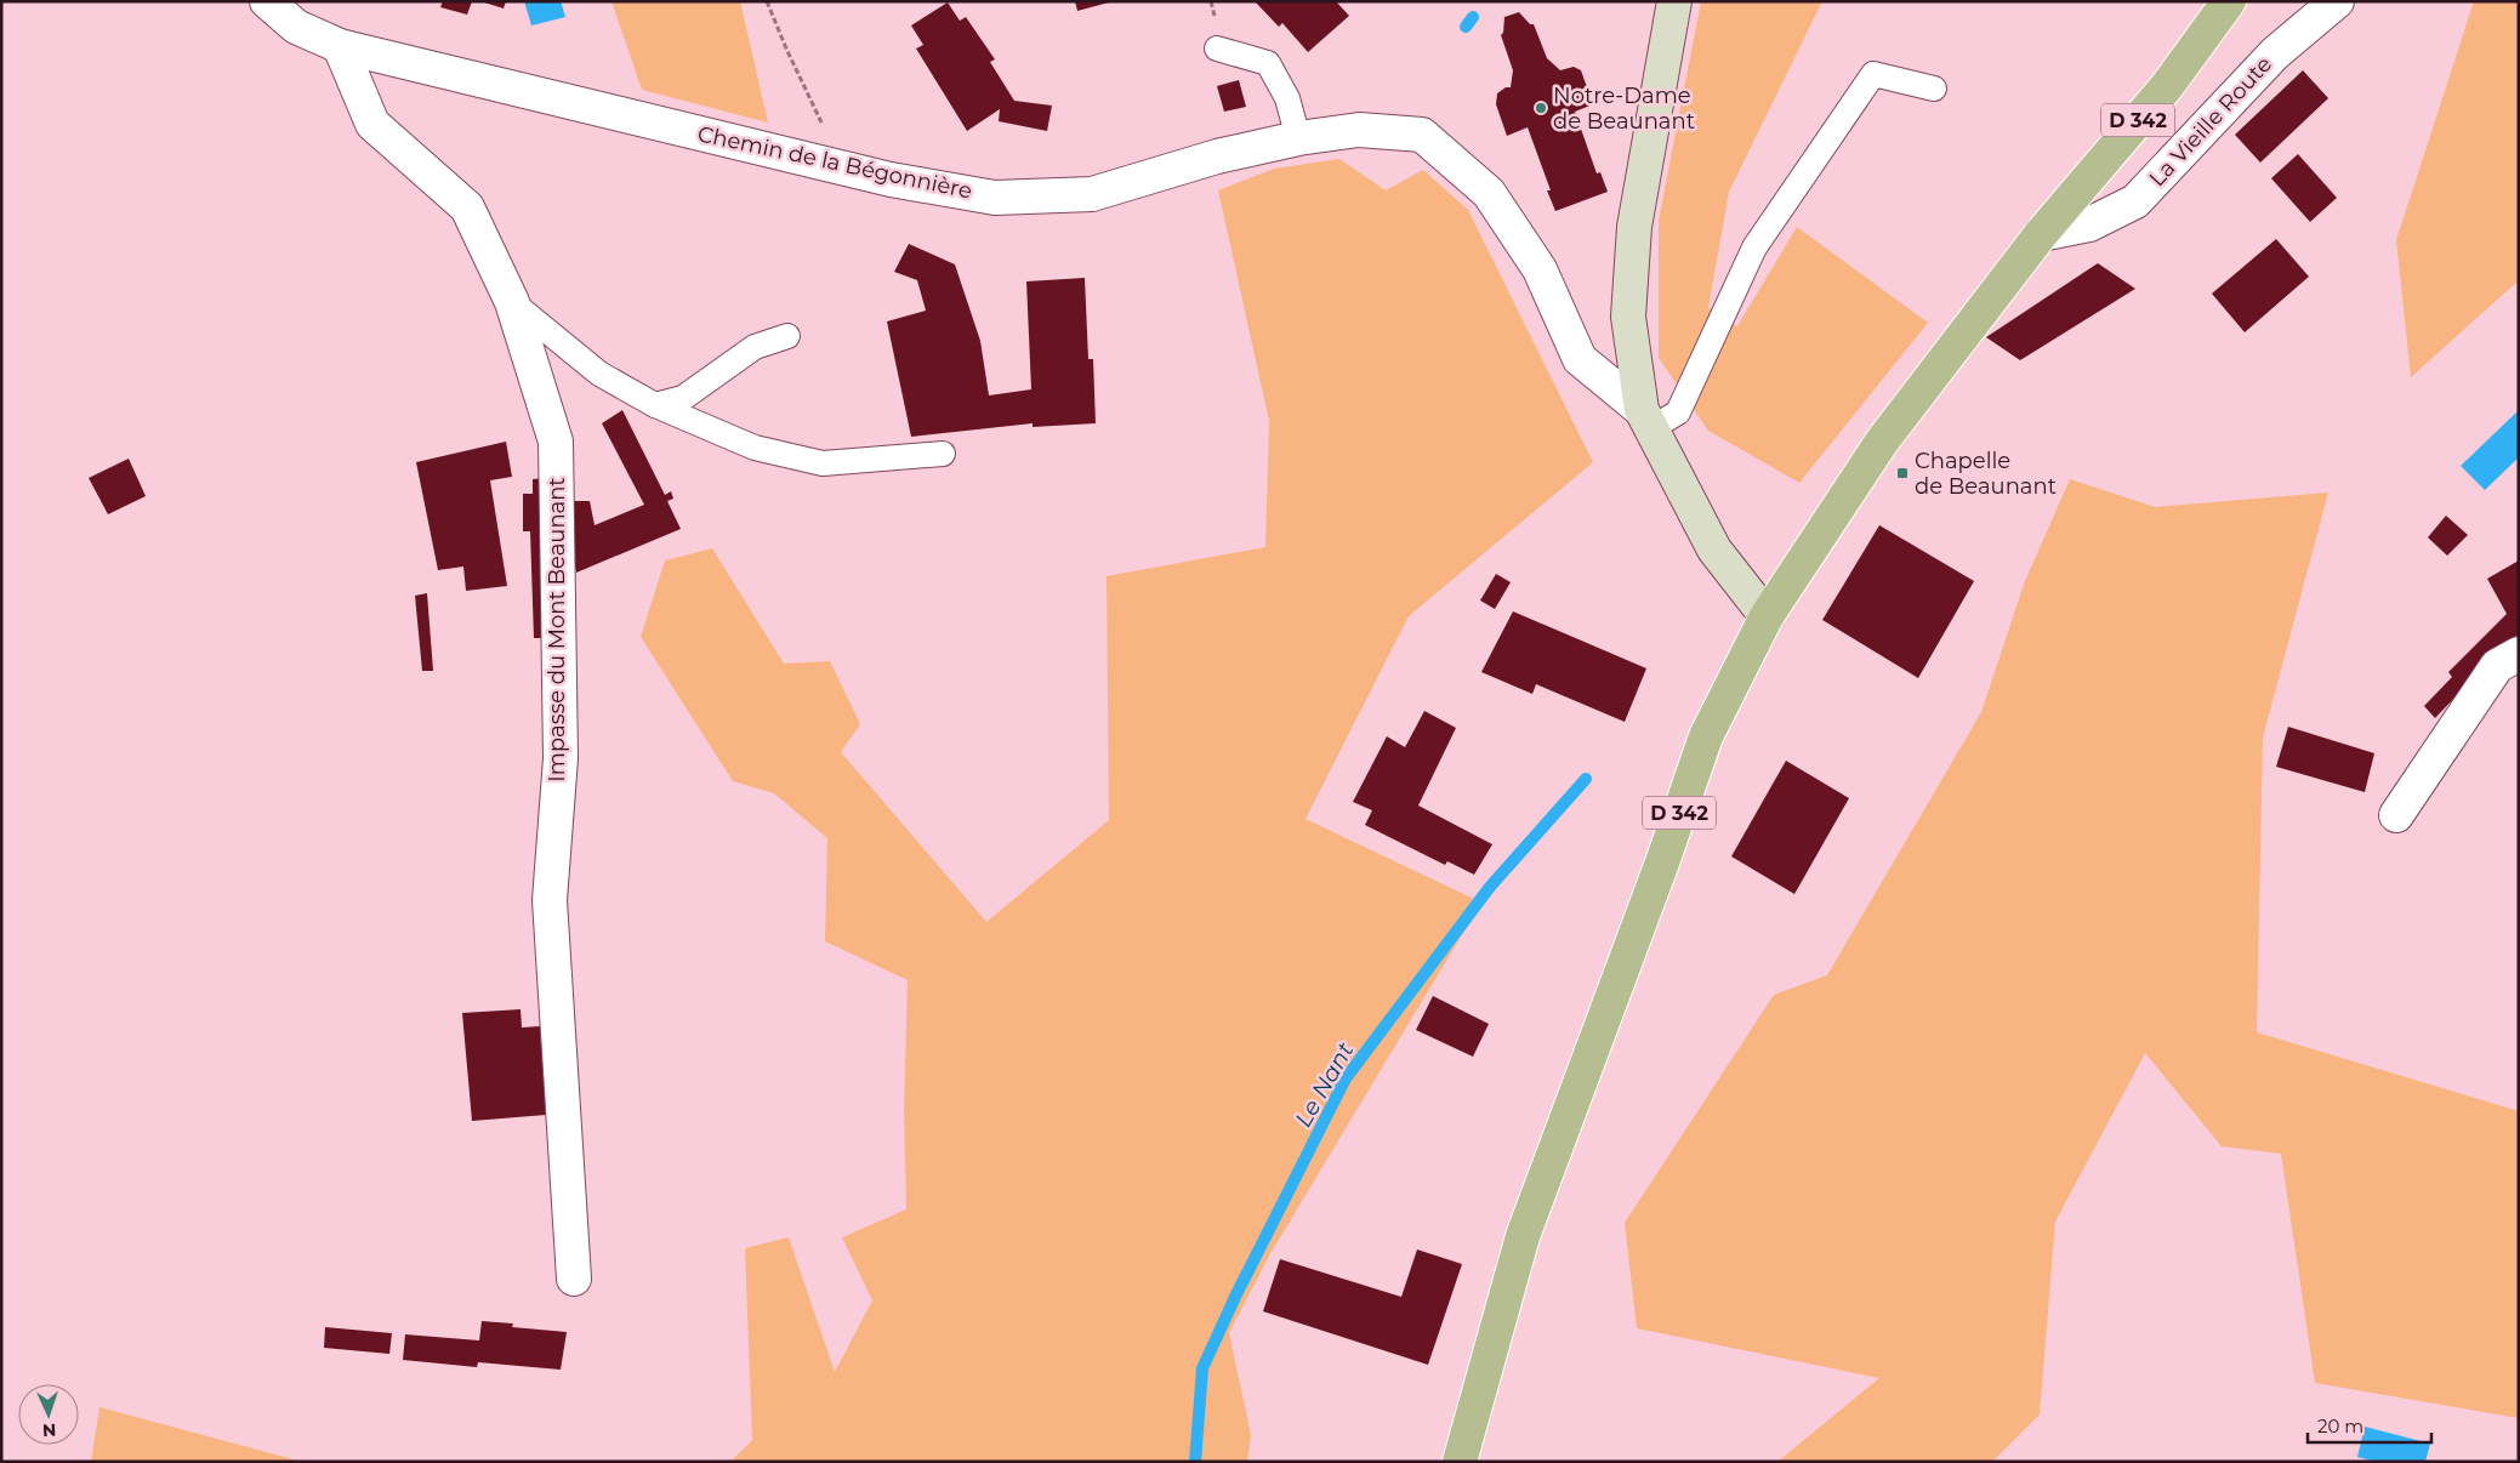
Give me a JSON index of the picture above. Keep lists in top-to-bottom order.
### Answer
{
  "streets": {
    "main road": ["D 342"],
    "street": ["La Vieille Route", "Chemin de la Bégonnière", "Impasse du Mont Beaunant"]
  },
  "crossings": [
    ["D 342", "La Vieille Route"],
    ["Chemin de la Bégonnière", "Impasse du Mont Beaunant"]
  ],
  "water": ["Le Nant"],
  "places": {
    "other": ["Notre-Dame de Beaunant"],
    "transit": ["Chapelle de Beaunant"]
  },
  "scale_bar": "20 m",
  "north": "bottom"
}
